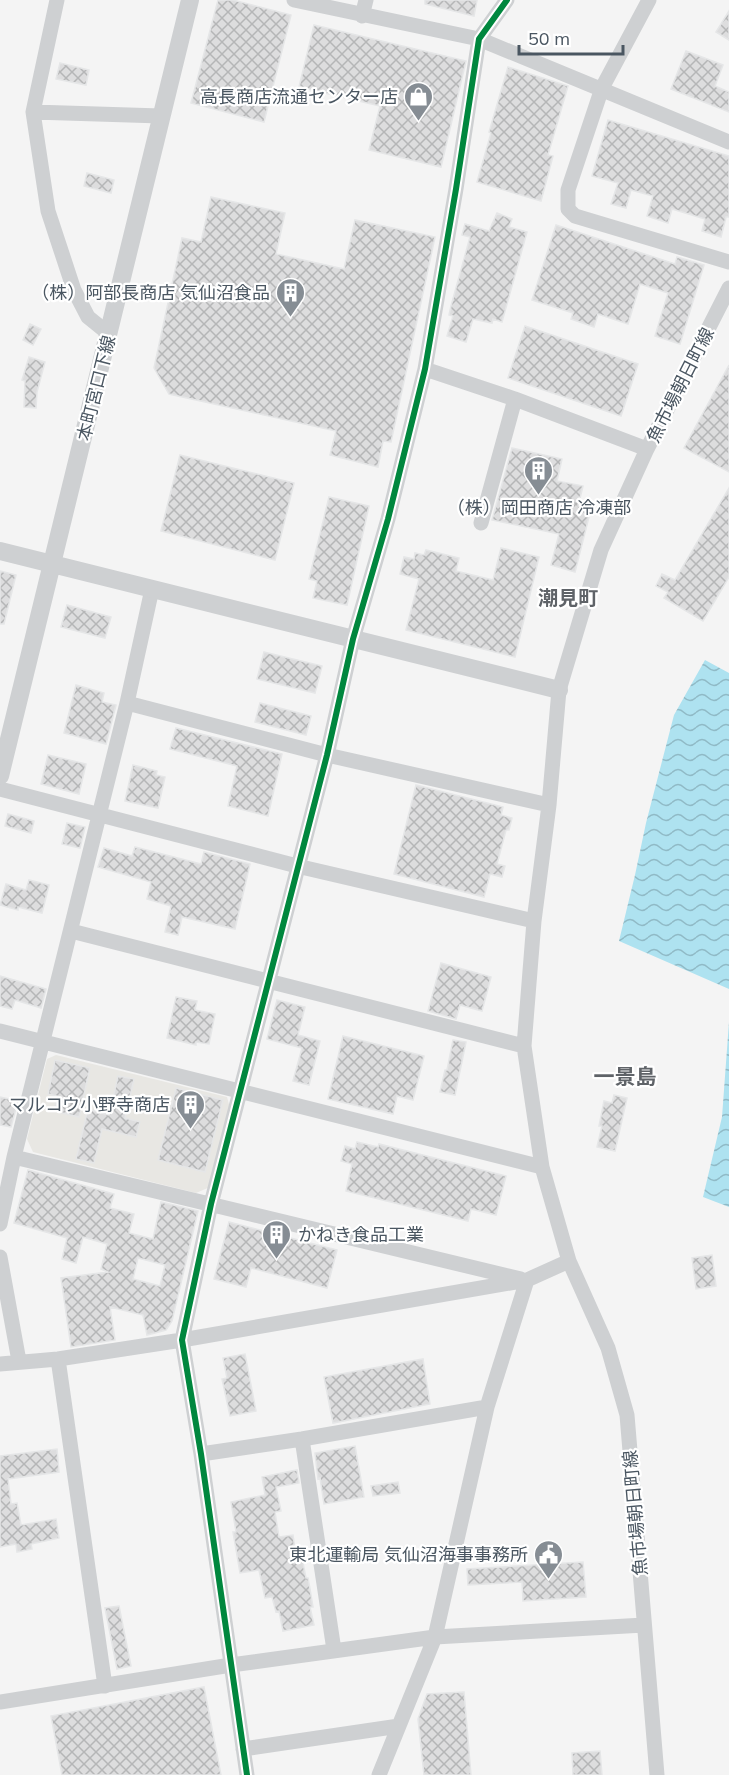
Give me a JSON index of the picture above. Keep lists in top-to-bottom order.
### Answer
{
  "streets": {
    "street": ["魚市場朝日町線", "本町宮口下線"]
  },
  "districts": ["潮見町", "一景島"],
  "places": {
    "shop": ["高長商店流通センター店"],
    "building": [
      "（株）阿部長商店 気仙沼食品",
      "（株）岡田商店 冷凍部",
      "マルコウ小野寺商店",
      "かねき食品工業"
    ],
    "public building": ["東北運輸局 気仙沼海事事務所"]
  },
  "scale_bar": "50 m"
}
